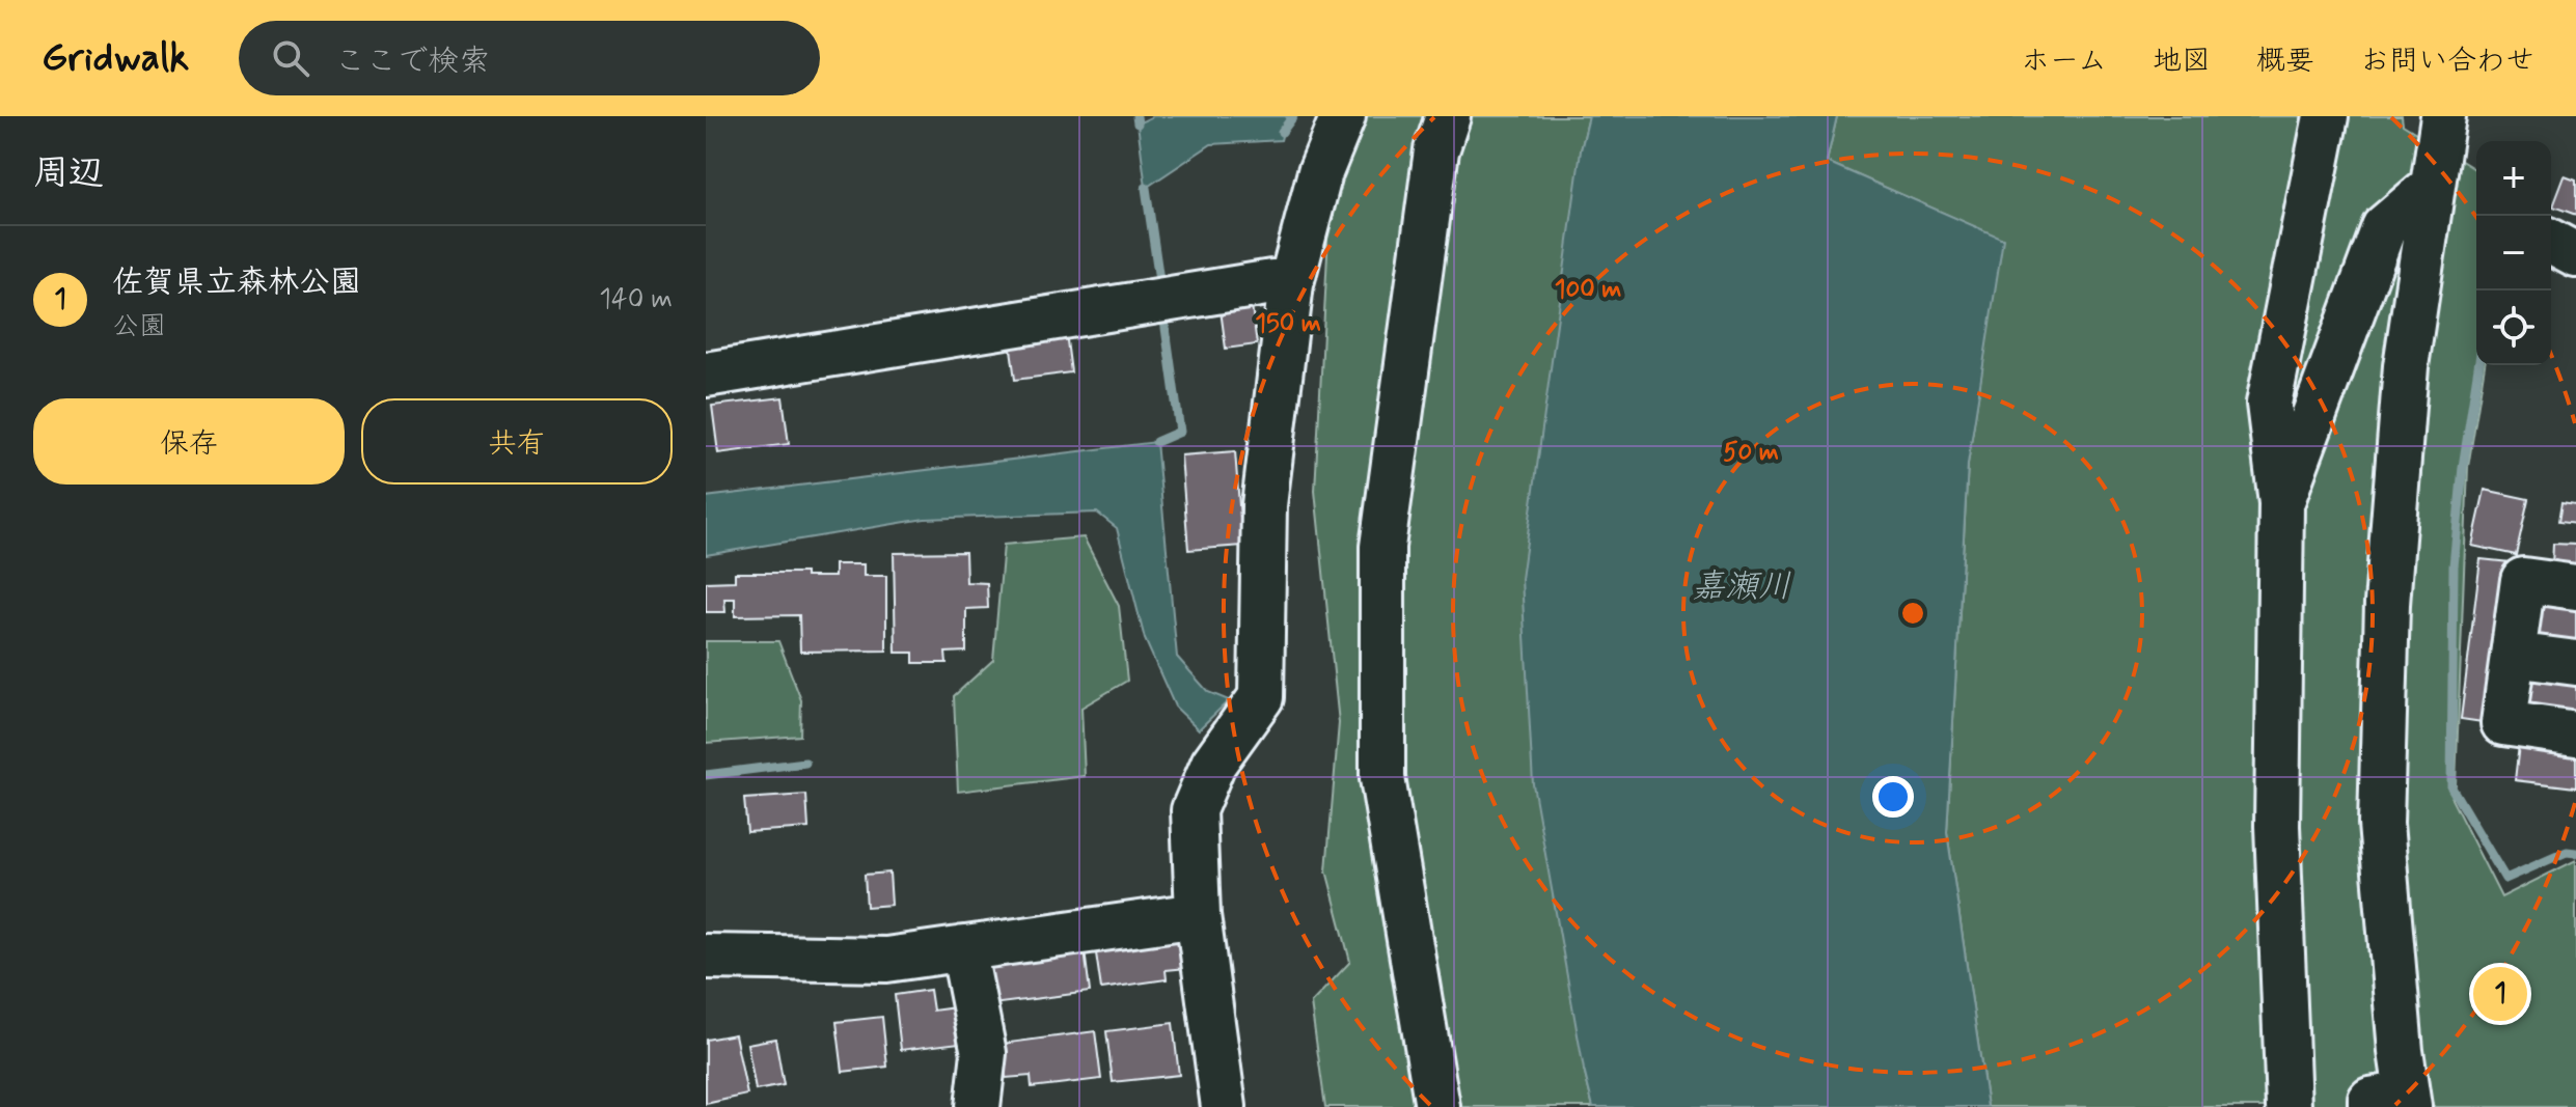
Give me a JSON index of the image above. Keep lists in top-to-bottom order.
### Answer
{
  "water": ["嘉瀬川"],
  "page": {
    "header": "Gridwalk",
    "search": "ここで検索",
    "nav": [
      "ホーム",
      "地図",
      "概要",
      "お問い合わせ"
    ],
    "heading": "周辺",
    "map_buttons": ["+", "−"],
    "list": [
      {
        "mark": "1",
        "name": "佐賀県立森林公園",
        "note": "公園",
        "value": "140 m"
      }
    ],
    "buttons": ["保存", "共有"],
    "pins": "1"
  },
  "rings": ["100 m", "150 m", "50 m"]
}
